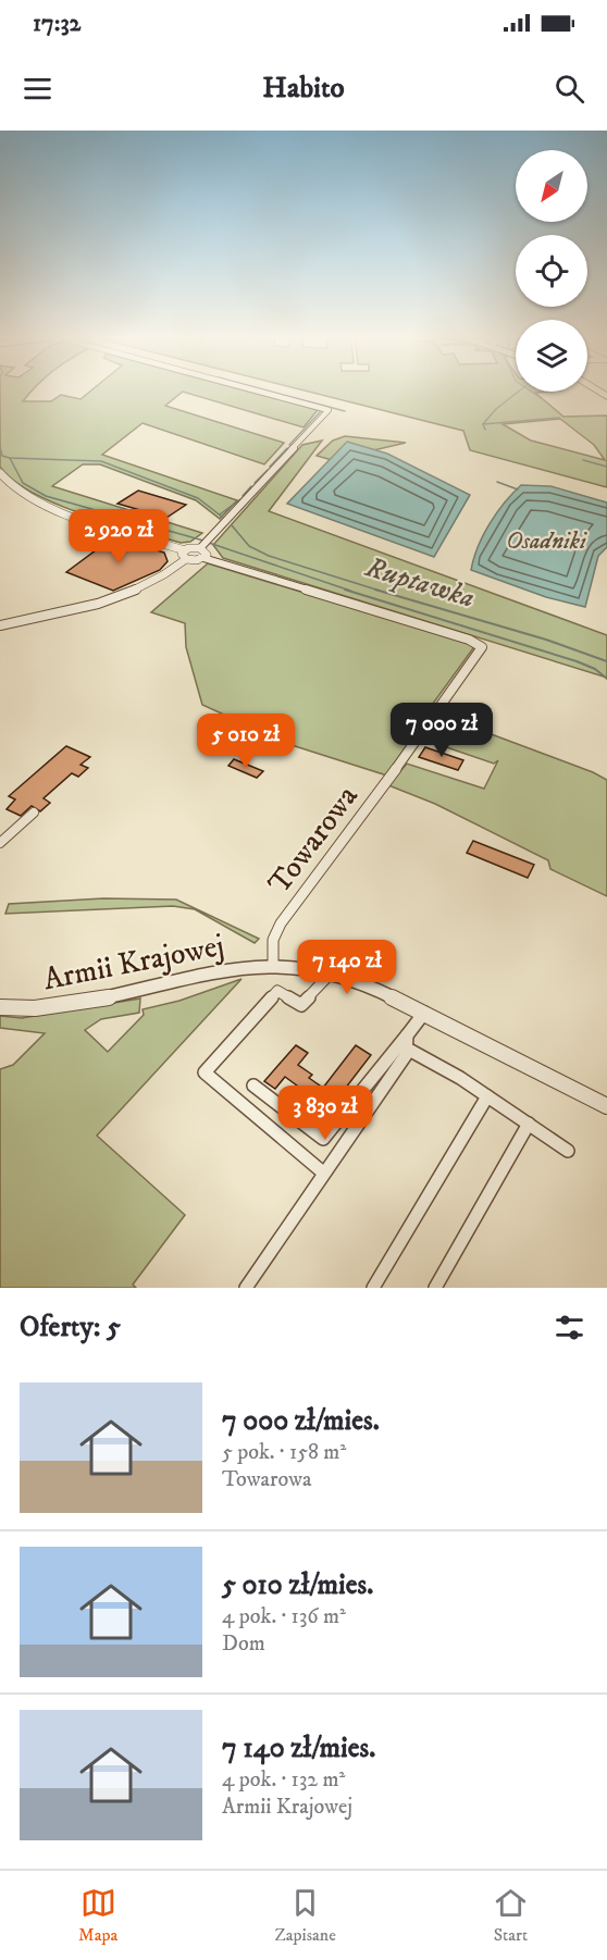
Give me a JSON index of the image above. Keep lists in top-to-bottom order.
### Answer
{
  "streets": {
    "street": ["Towarowa", "Armii Krajowej"]
  },
  "crossings": [
    ["Towarowa", "Armii Krajowej"]
  ],
  "water": ["Osadniki", "Ruptawka"],
  "north": "bottom left",
  "page": {
    "status": "17:32",
    "header": "Habito",
    "price": [
      "2 920 zł",
      "7 000 zł",
      "5 010 zł",
      "7 140 zł",
      "3 830 zł"
    ],
    "heading": "Oferty: 5",
    "list": [
      {
        "name": "7 000 zł/mies.",
        "note": "5 pok. · 158 m² · Towarowa"
      },
      {
        "name": "5 010 zł/mies.",
        "note": "4 pok. · 136 m² · Dom"
      },
      {
        "name": "7 140 zł/mies.",
        "note": "4 pok. · 132 m² · Armii Krajowej"
      }
    ],
    "tabs": ["Mapa", "Zapisane", "Start"]
  }
}
